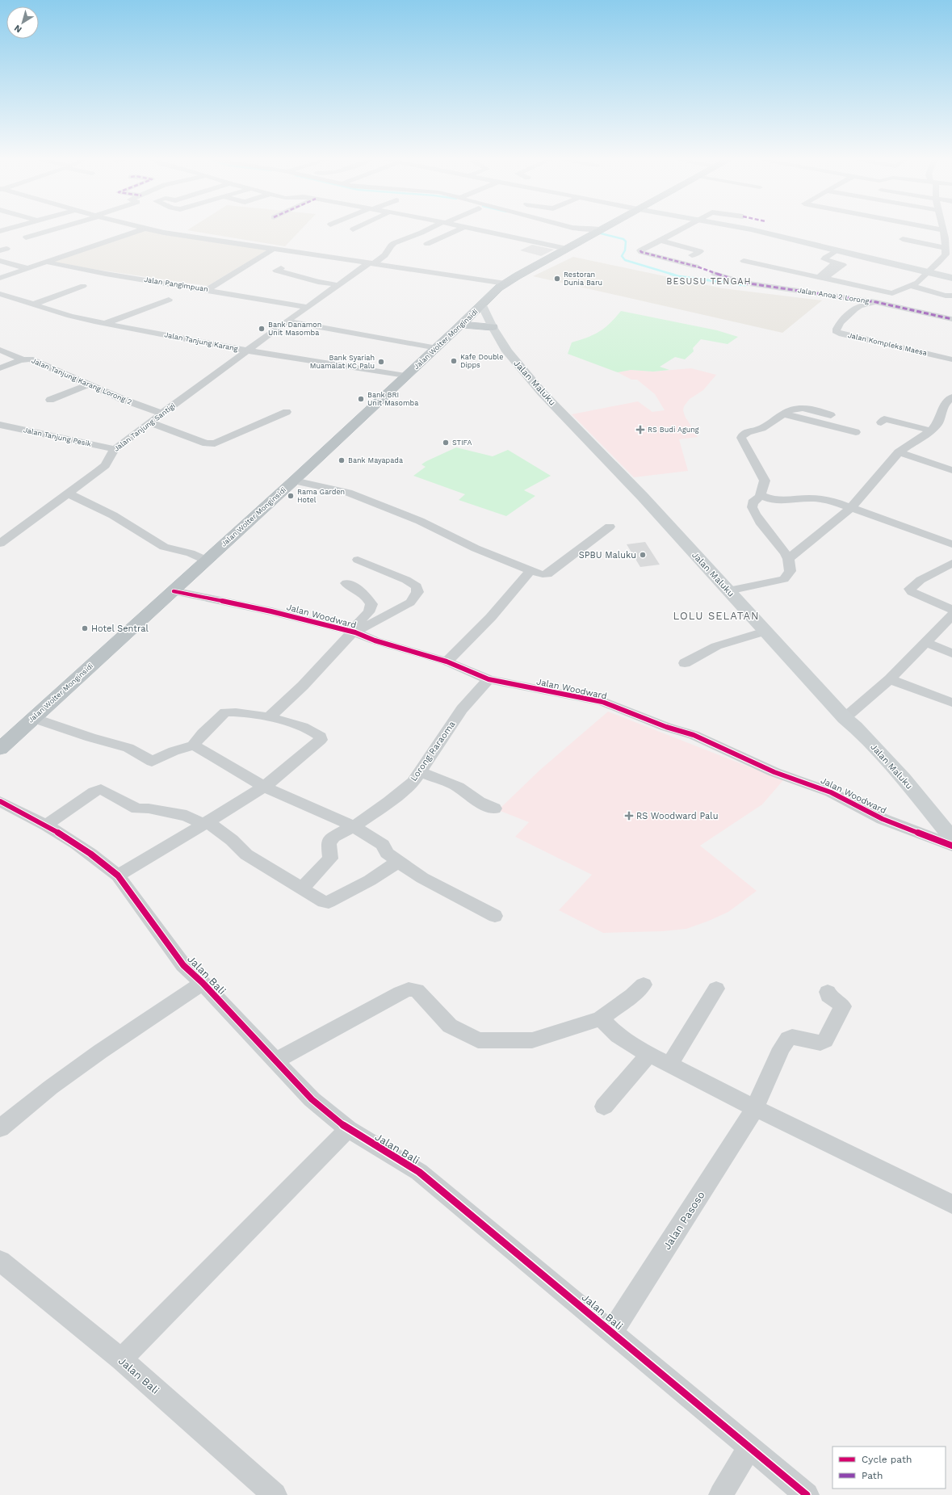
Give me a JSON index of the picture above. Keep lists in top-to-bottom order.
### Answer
{
  "streets": {
    "highway": ["Jalan Wolter Monginsidi"],
    "main road": ["Jalan Maluku"],
    "street": [
      "Jalan Pangimpuan",
      "Jalan Anoa 2 Lorong",
      "Jalan Tanjung Karang",
      "Jalan Kompleks Maesa",
      "Jalan Tanjung Karang Lorong 2",
      "Jalan Tanjung Santigi",
      "Jalan Tanjung Pesik",
      "Jalan Woodward",
      "Lorong Raraoma",
      "Jalan Bali",
      "Jalan Pasoso"
    ]
  },
  "crossings": [
    ["Jalan Wolter Monginsidi", "Jalan Tanjung Karang"],
    ["Jalan Wolter Monginsidi", "Jalan Maluku"],
    ["Jalan Wolter Monginsidi", "Jalan Woodward"],
    ["Jalan Tanjung Karang", "Jalan Tanjung Santigi"],
    ["Jalan Tanjung Karang Lorong 2", "Jalan Tanjung Santigi"],
    ["Jalan Tanjung Santigi", "Jalan Tanjung Pesik"],
    ["Jalan Woodward", "Lorong Raraoma"],
    ["Jalan Bali", "Jalan Pasoso"]
  ],
  "districts": ["BESUSU TENGAH", "LOLU SELATAN"],
  "places": {
    "other": [
      "Restoran Dunia Baru",
      "Bank Danamon Unit Masomba",
      "Kafe Double Dipps",
      "Bank Syariah Muamalat KC Palu",
      "Bank BRI Unit Masomba",
      "STIFA",
      "Bank Mayapada",
      "Rama Garden Hotel",
      "SPBU Maluku",
      "Hotel Sentral"
    ],
    "health": ["RS Budi Agung", "RS Woodward Palu"]
  },
  "legend": ["Cycle path", "Path"],
  "north": "bottom left"
}
